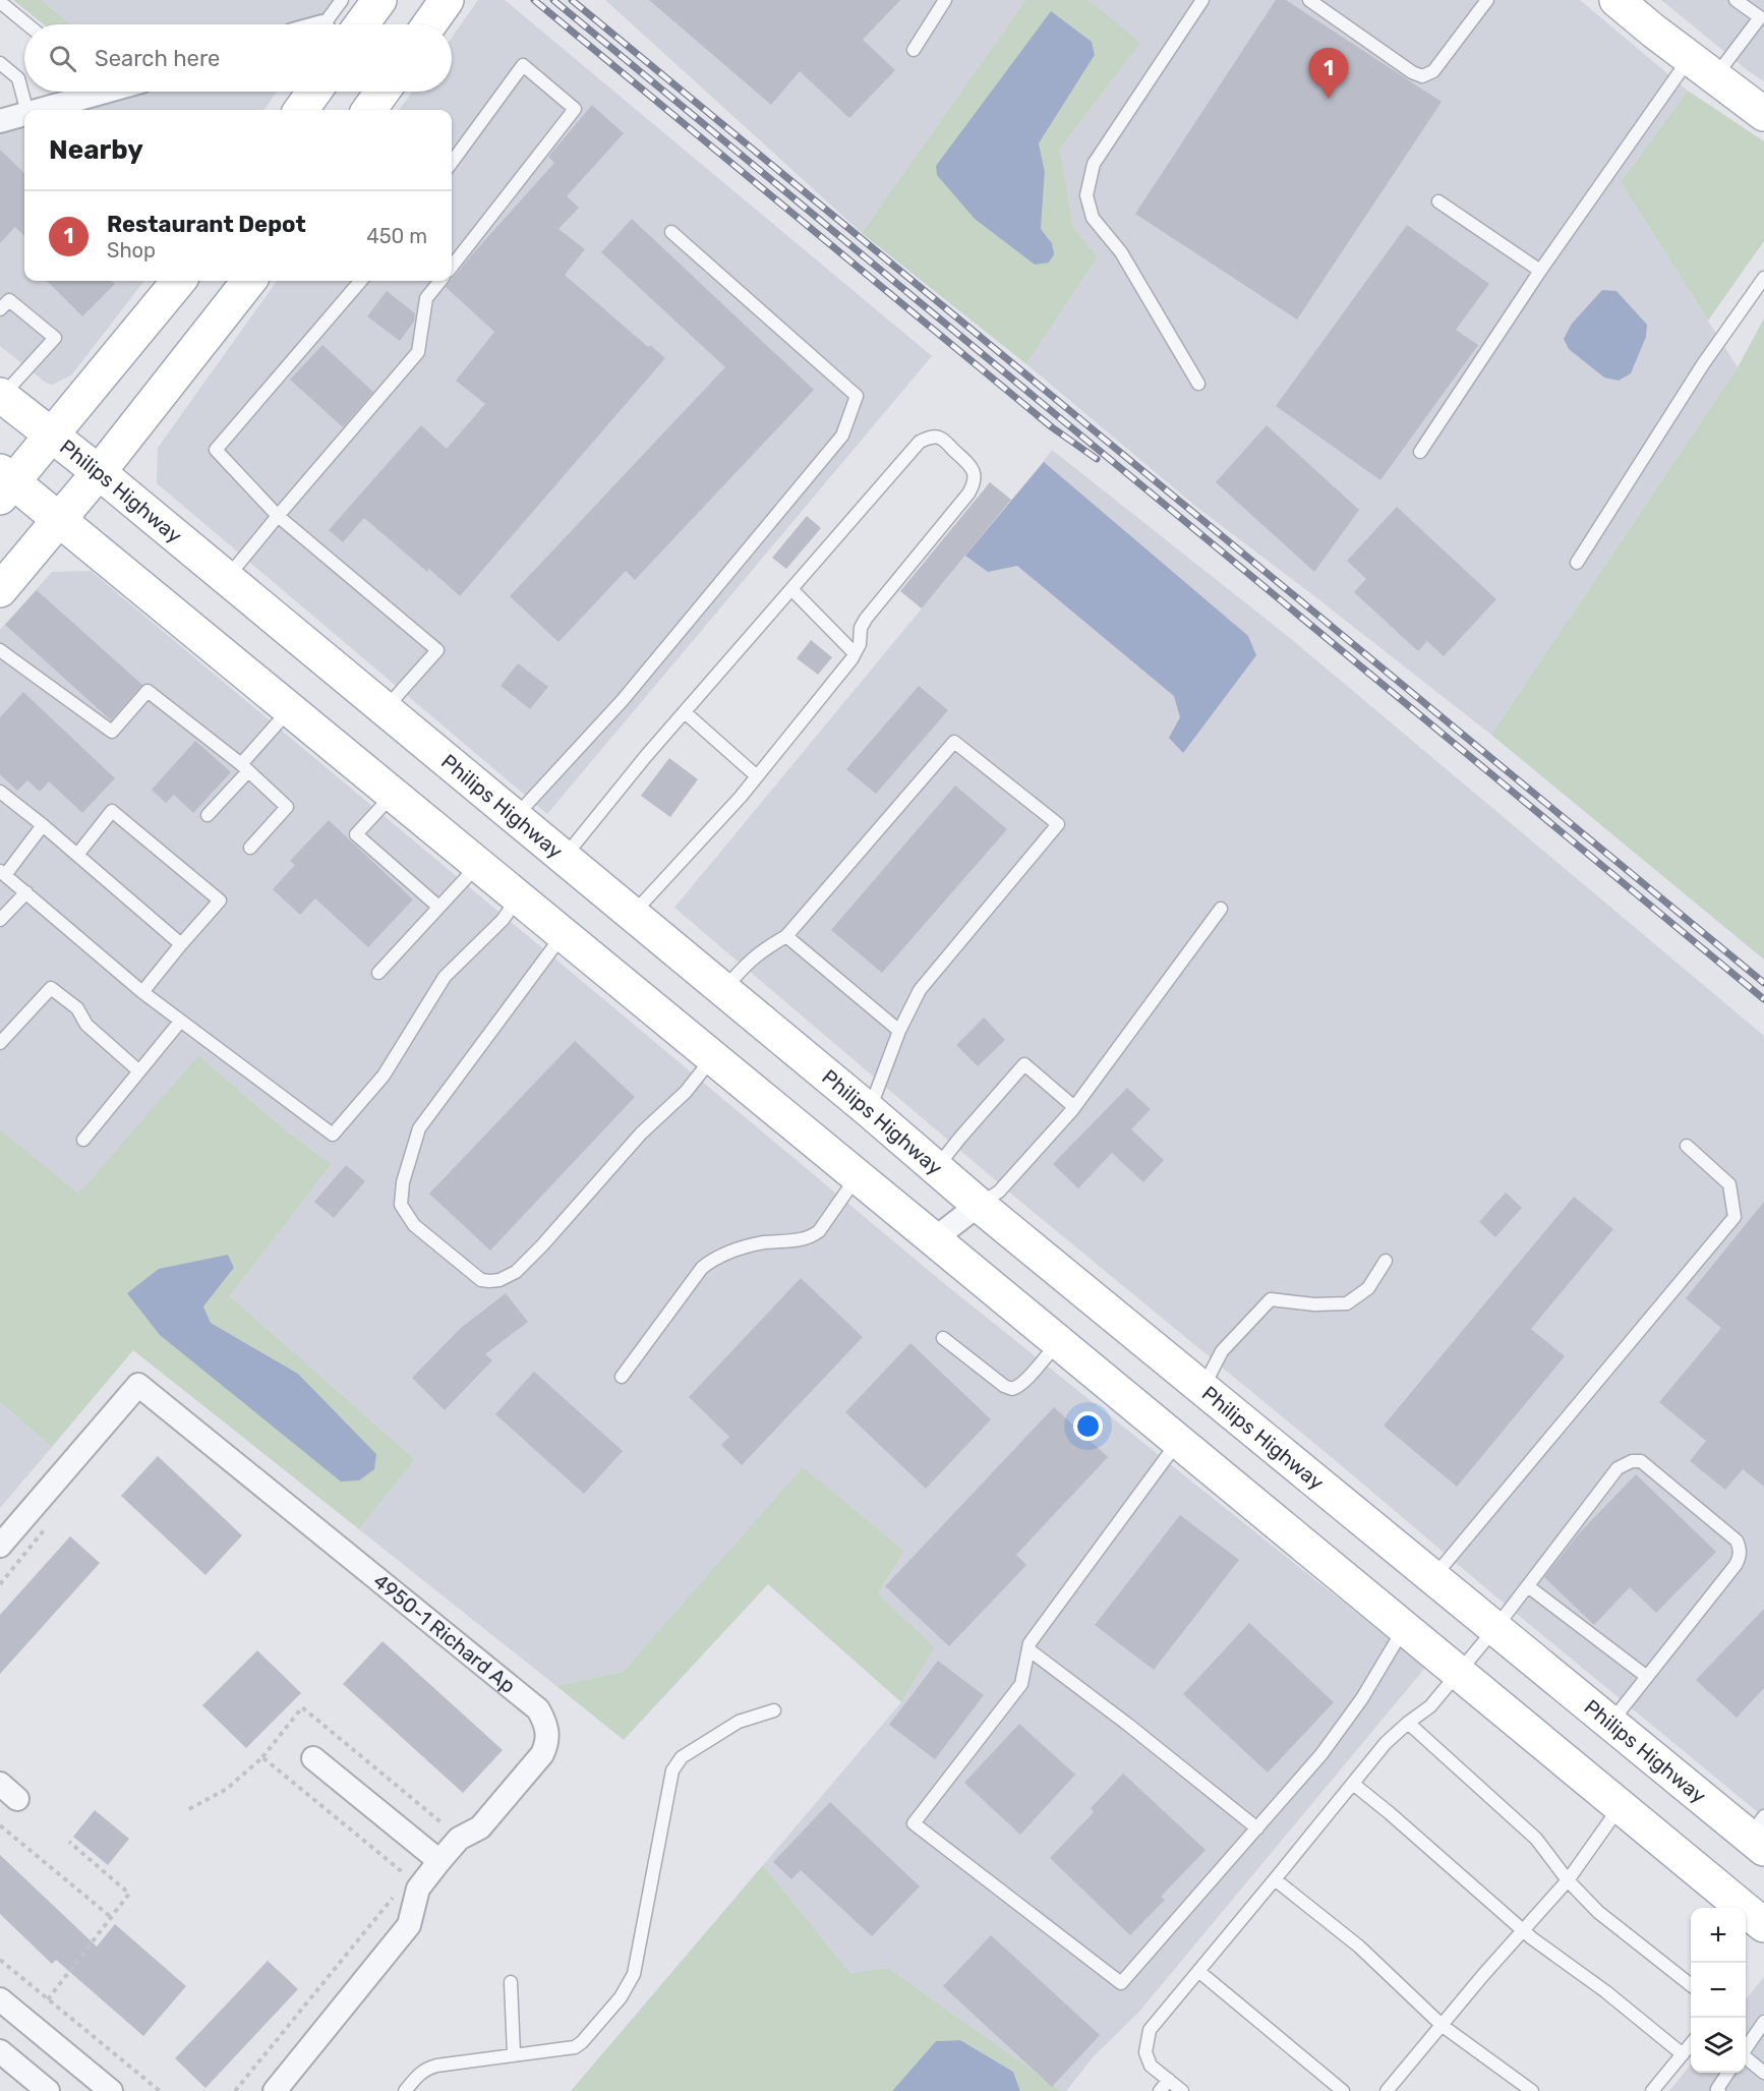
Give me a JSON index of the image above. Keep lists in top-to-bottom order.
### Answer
{
  "streets": {
    "main road": ["Philips Highway"],
    "street": ["4950-1 Richard Ap"]
  },
  "page": {
    "search": "Search here",
    "pins": "1",
    "heading": "Nearby",
    "list": [
      {
        "mark": "1",
        "name": "Restaurant Depot",
        "note": "Shop",
        "value": "450 m"
      }
    ],
    "map_buttons": ["+", "−"]
  }
}
